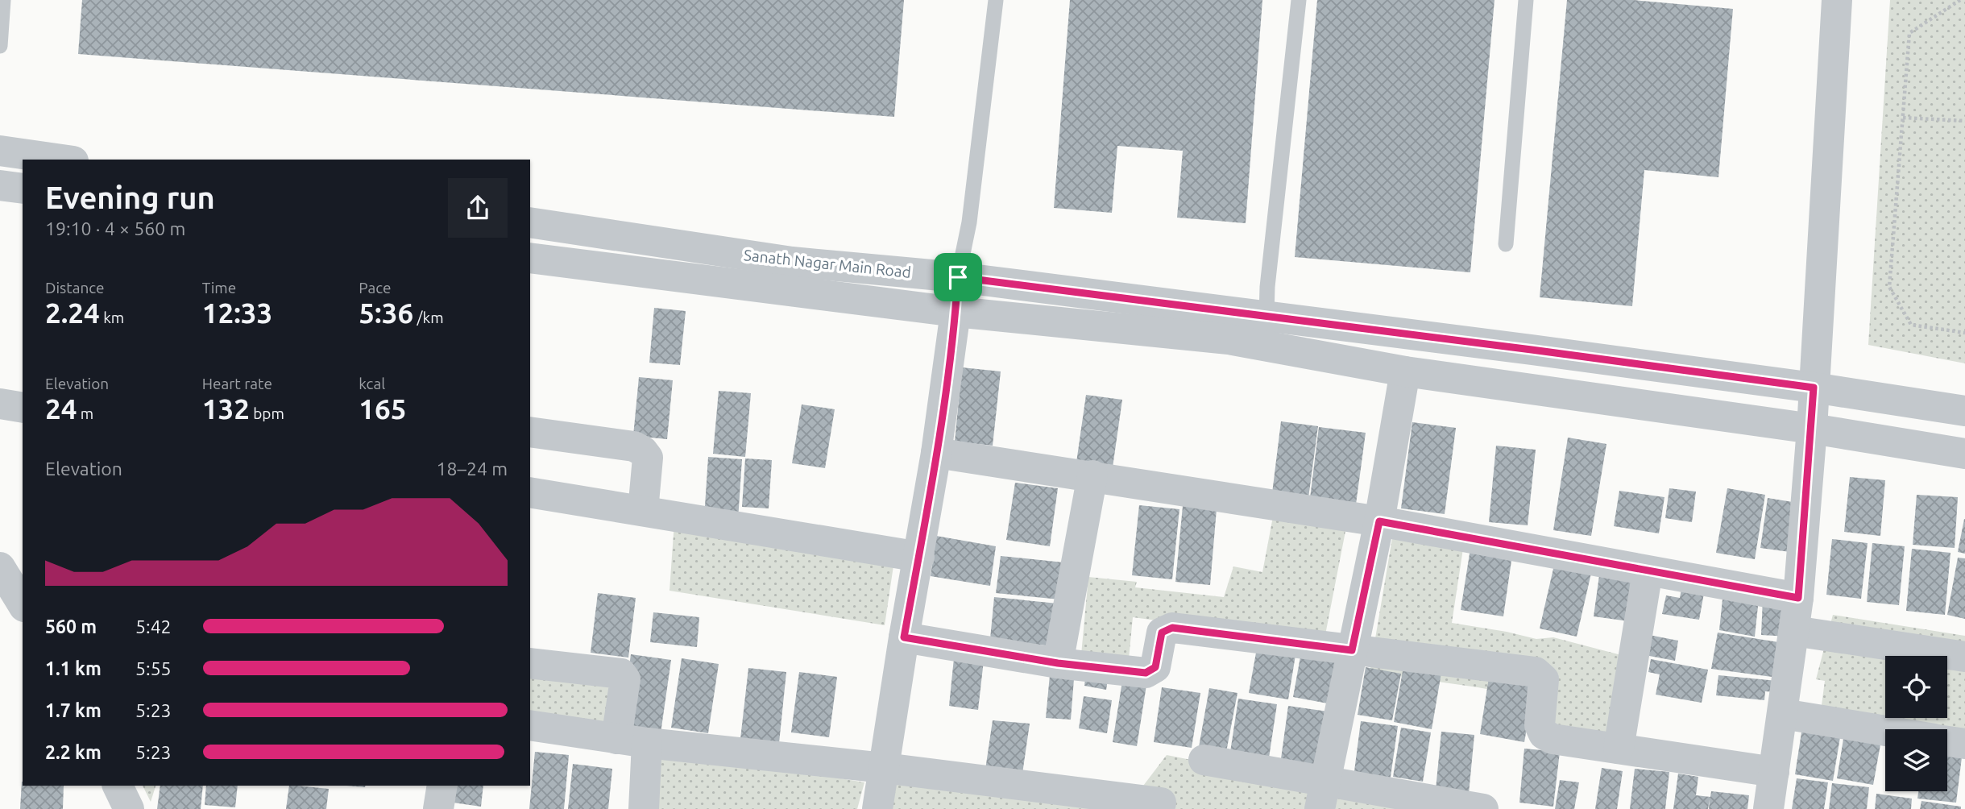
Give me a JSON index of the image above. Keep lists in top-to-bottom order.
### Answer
{
  "streets": {
    "street": ["Sanath Nagar Main Road"]
  },
  "page": {
    "heading": ["Evening run", "19:10 · 4 × 560 m"],
    "stats": [
      ["Distance", "2.24 km"],
      ["Time", "12:33"],
      ["Pace", "5:36 /km"],
      ["Elevation", "24 m"],
      ["Heart rate", "132 bpm"],
      ["kcal", "165"]
    ],
    "chart": ["Elevation", "18–24 m"],
    "list": [
      {
        "name": "560 m",
        "note": "5:42"
      },
      {
        "name": "1.1 km",
        "note": "5:55"
      },
      {
        "name": "1.7 km",
        "note": "5:23"
      },
      {
        "name": "2.2 km",
        "note": "5:23"
      }
    ]
  }
}
